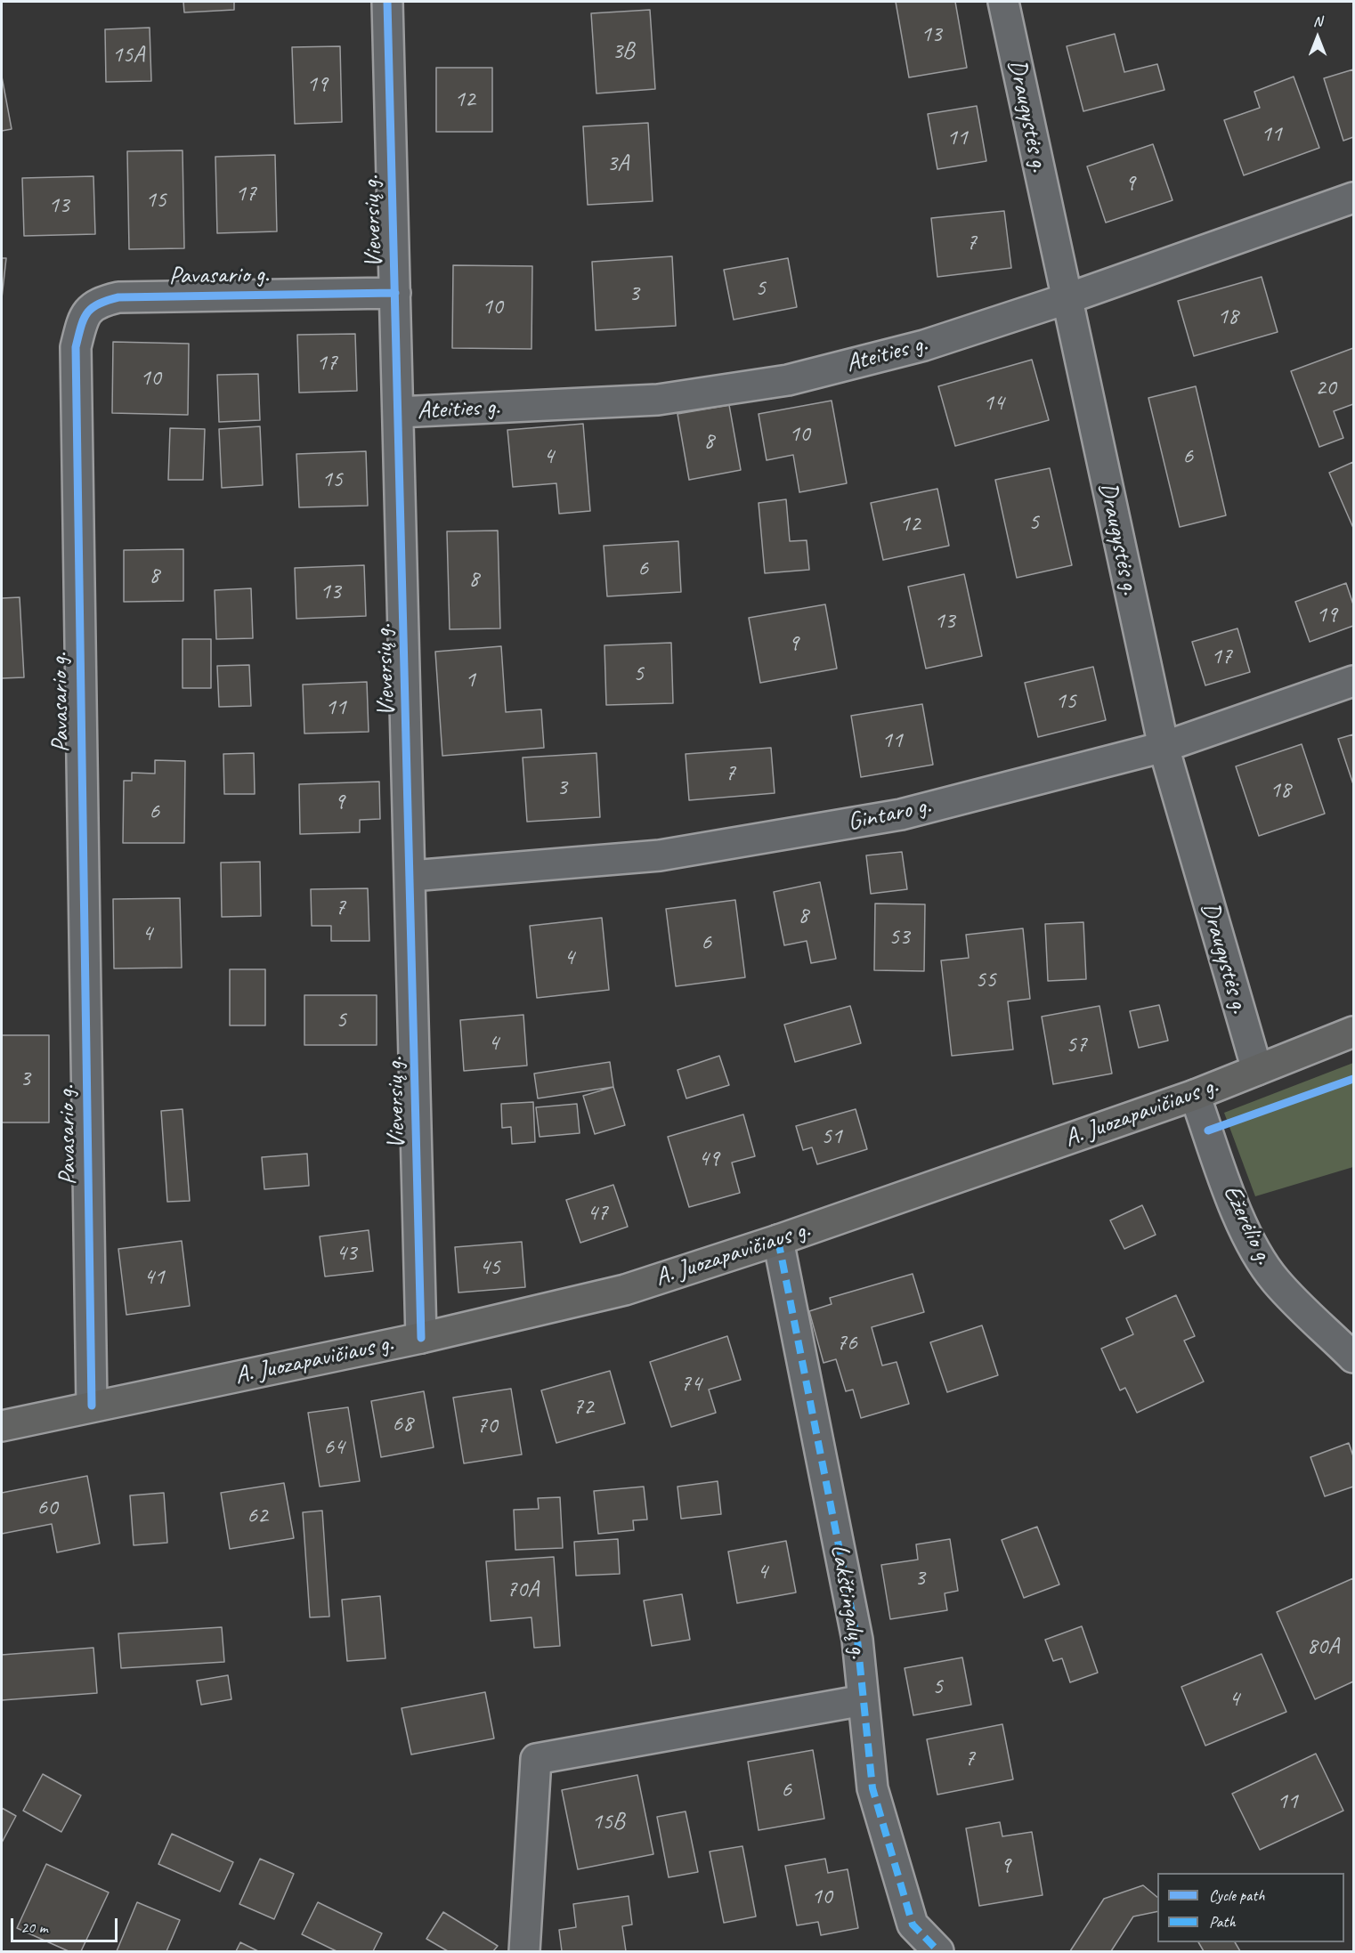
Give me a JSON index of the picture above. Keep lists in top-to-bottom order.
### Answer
{
  "streets": {
    "main road": ["A. Juozapavičiaus g."],
    "street": [
      "Draugystės g.",
      "Vieversių g.",
      "Pavasario g.",
      "Ateities g.",
      "Gintaro g.",
      "Ežerėlio g.",
      "Lakštingalų g."
    ]
  },
  "crossings": [
    ["Draugystės g.", "Ateities g."],
    ["Draugystės g.", "Gintaro g."],
    ["Draugystės g.", "A. Juozapavičiaus g."],
    ["Vieversių g.", "Pavasario g."],
    ["Vieversių g.", "Ateities g."],
    ["Vieversių g.", "Gintaro g."],
    ["Vieversių g.", "A. Juozapavičiaus g."],
    ["Pavasario g.", "A. Juozapavičiaus g."],
    ["A. Juozapavičiaus g.", "Ežerėlio g."],
    ["A. Juozapavičiaus g.", "Lakštingalų g."]
  ],
  "house_numbers": [
    "13",
    "3B",
    "15A",
    "19",
    "12",
    "11",
    "11",
    "3A",
    "9",
    "17",
    "15",
    "13",
    "7",
    "5",
    "3",
    "10",
    "18",
    "17",
    "10",
    "20",
    "14",
    "10",
    "8",
    "4",
    "6",
    "15",
    "5",
    "12",
    "6",
    "8",
    "8",
    "13",
    "19",
    "13",
    "9",
    "17",
    "5",
    "1",
    "15",
    "11",
    "11",
    "7",
    "3",
    "18",
    "9",
    "6",
    "7",
    "8",
    "4",
    "53",
    "6",
    "4",
    "55",
    "5",
    "4",
    "57",
    "3",
    "51",
    "49",
    "47",
    "43",
    "45",
    "41",
    "76",
    "74",
    "72",
    "68",
    "70",
    "64",
    "60",
    "62",
    "4",
    "3",
    "70A",
    "80A",
    "5",
    "4",
    "7",
    "6",
    "11",
    "15B",
    "9",
    "10"
  ],
  "legend": ["Cycle path", "Path"],
  "scale_bar": "20 m",
  "north": "top"
}
